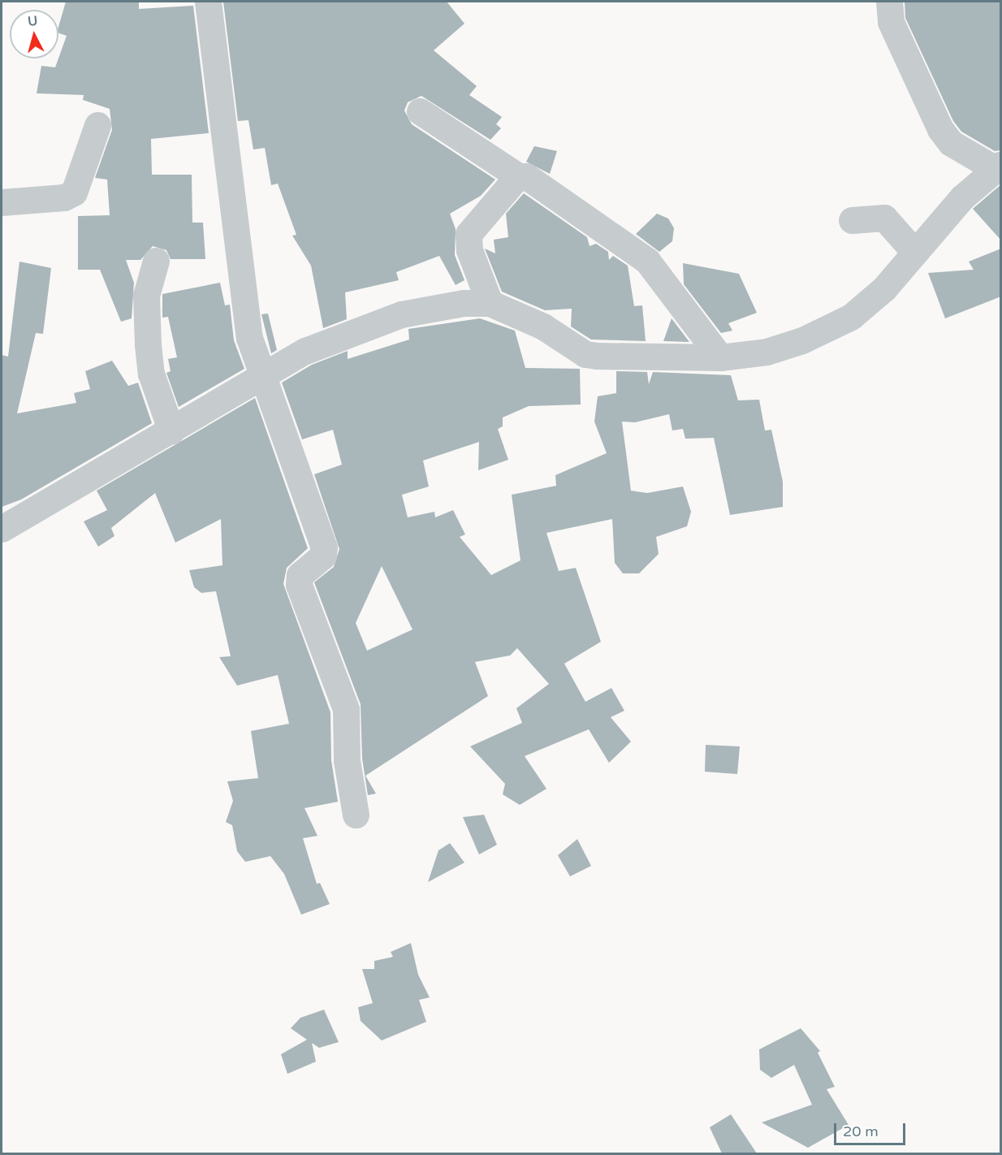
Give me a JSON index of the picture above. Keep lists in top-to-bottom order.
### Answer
{
  "scale_bar": "20 m",
  "north": "top"
}
